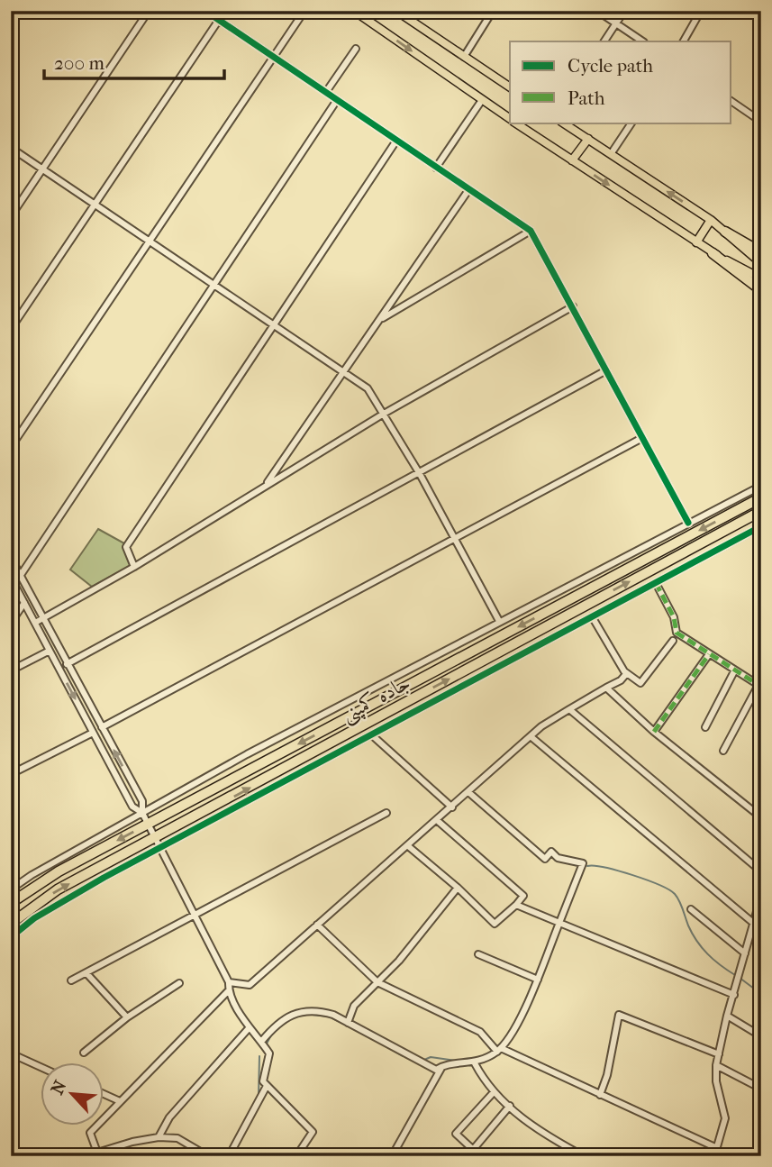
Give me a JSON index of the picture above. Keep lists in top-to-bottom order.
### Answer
{
  "streets": {
    "highway": ["جاده کمپنی"]
  },
  "legend": ["Cycle path", "Path"],
  "scale_bar": "200 m",
  "north": "top left"
}
